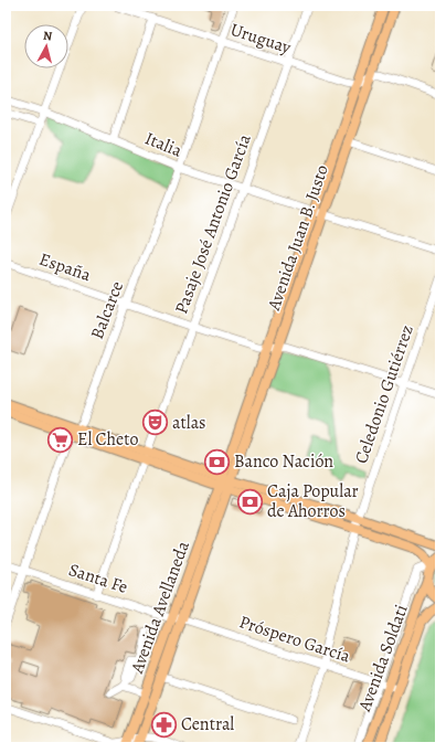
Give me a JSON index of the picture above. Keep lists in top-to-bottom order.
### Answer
{
  "streets": {
    "main road": ["Avenida Juan B. Justo", "Avenida Avellaneda", "Avenida Soldati"],
    "street": [
      "Uruguay",
      "Italia",
      "Pasaje José Antonio García",
      "España",
      "Balcarce",
      "Celedonio Gutiérrez",
      "Santa Fe",
      "Próspero García"
    ]
  },
  "crossings": [
    ["Uruguay", "Pasaje José Antonio García"],
    ["Uruguay", "Avenida Juan B. Justo"],
    ["Uruguay", "Balcarce"],
    ["Italia", "Pasaje José Antonio García"],
    ["Italia", "Avenida Juan B. Justo"],
    ["Italia", "Balcarce"],
    ["Pasaje José Antonio García", "España"],
    ["Pasaje José Antonio García", "Santa Fe"],
    ["Avenida Juan B. Justo", "España"],
    ["Avenida Juan B. Justo", "Avenida Avellaneda"],
    ["España", "Balcarce"],
    ["Balcarce", "Santa Fe"],
    ["Celedonio Gutiérrez", "Próspero García"],
    ["Santa Fe", "Avenida Avellaneda"],
    ["Santa Fe", "Próspero García"],
    ["Avenida Avellaneda", "Próspero García"],
    ["Próspero García", "Avenida Soldati"]
  ],
  "places": {
    "theatre": ["atlas"],
    "supermarket": ["El Cheto"],
    "bank": ["Banco Nación", "Caja Popular de Ahorros"],
    "pharmacy": ["Central"]
  },
  "north": "top"
}
